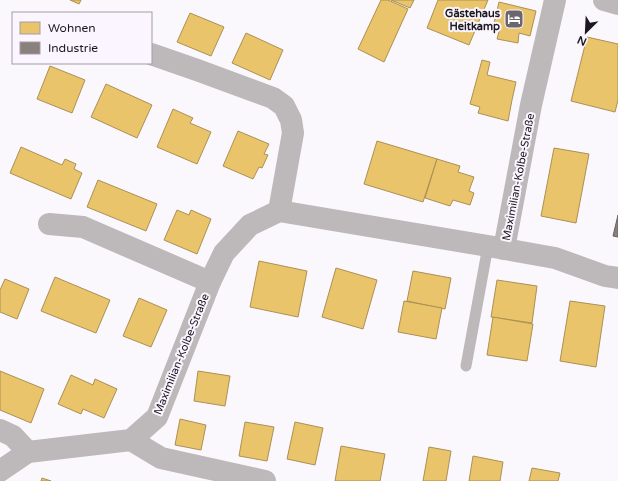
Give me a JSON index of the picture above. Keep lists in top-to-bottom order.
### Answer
{
  "streets": {
    "street": ["Maximilian-Kolbe-Straße"]
  },
  "places": {
    "hotel": ["Gästehaus Heitkamp"]
  },
  "legend": ["Wohnen", "Industrie"],
  "north": "bottom left"
}
